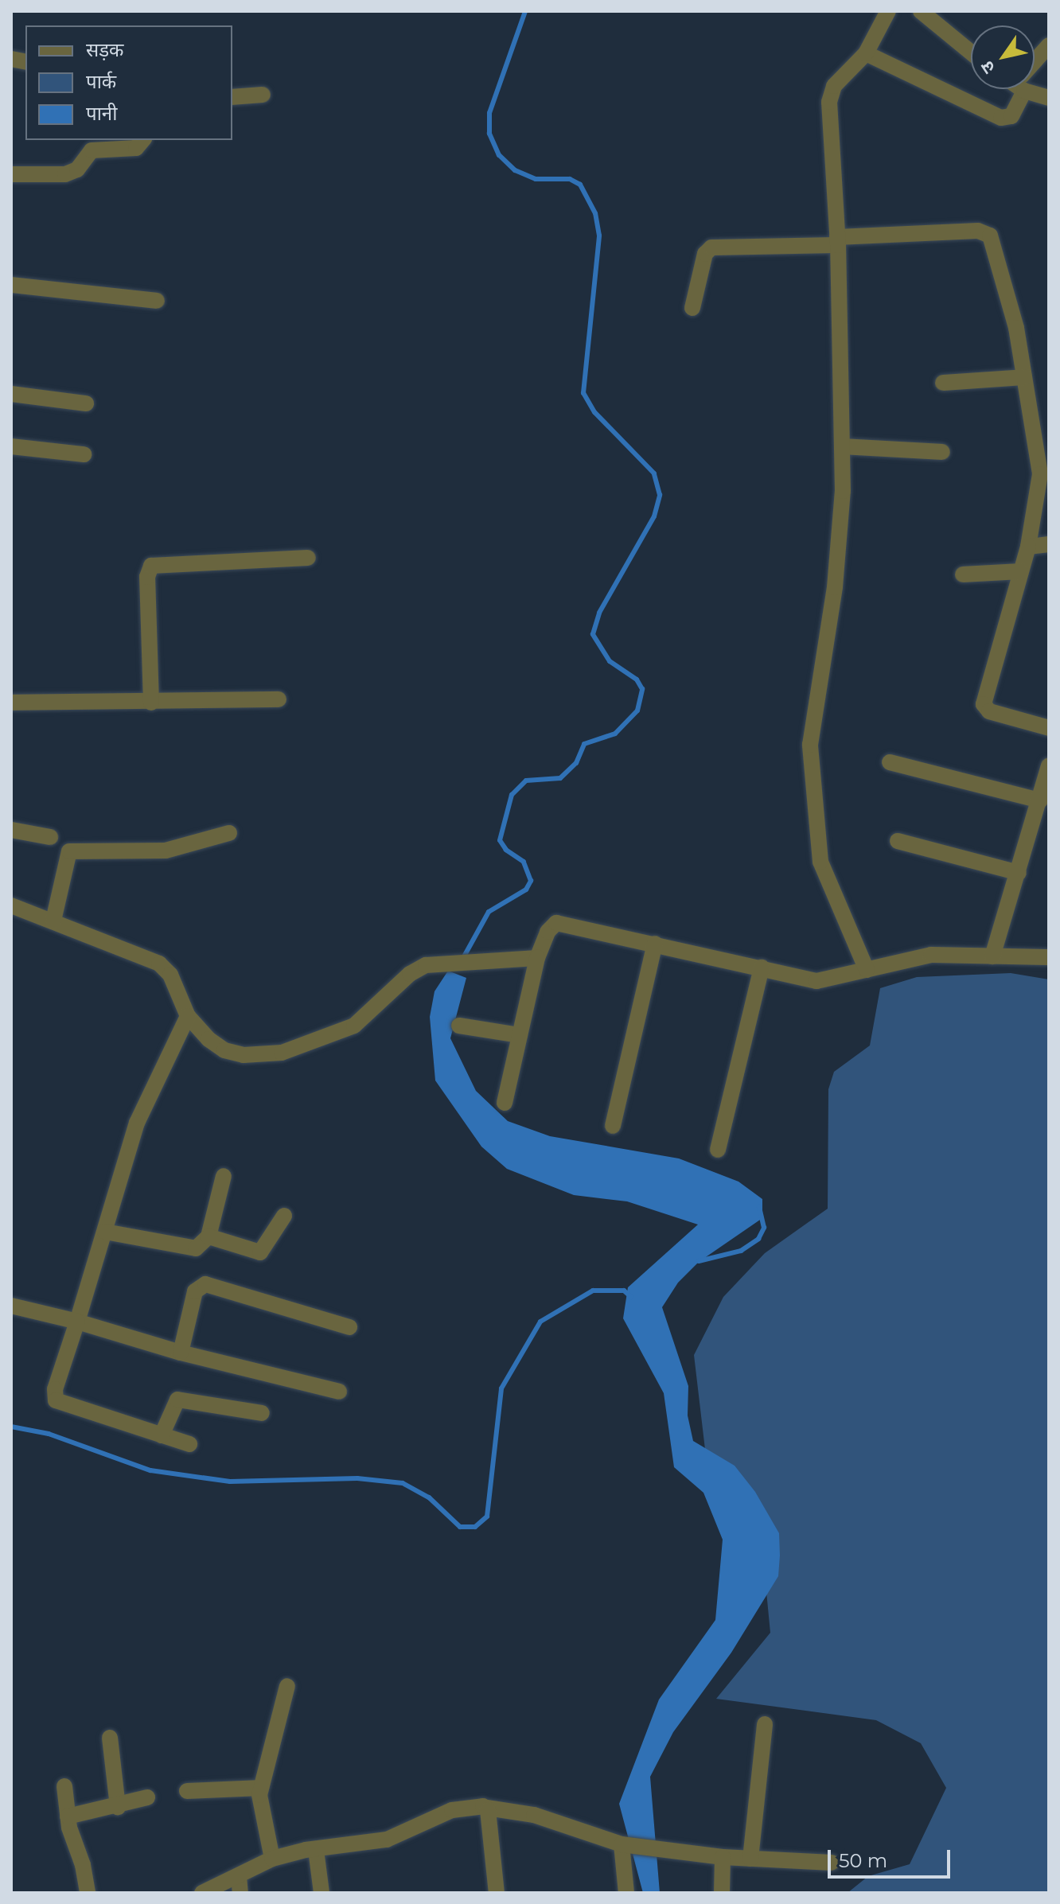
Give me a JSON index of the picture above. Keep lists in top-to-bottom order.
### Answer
{
  "legend": ["सड़क", "पार्क", "पानी"],
  "scale_bar": "50 m",
  "north": "bottom left"
}
